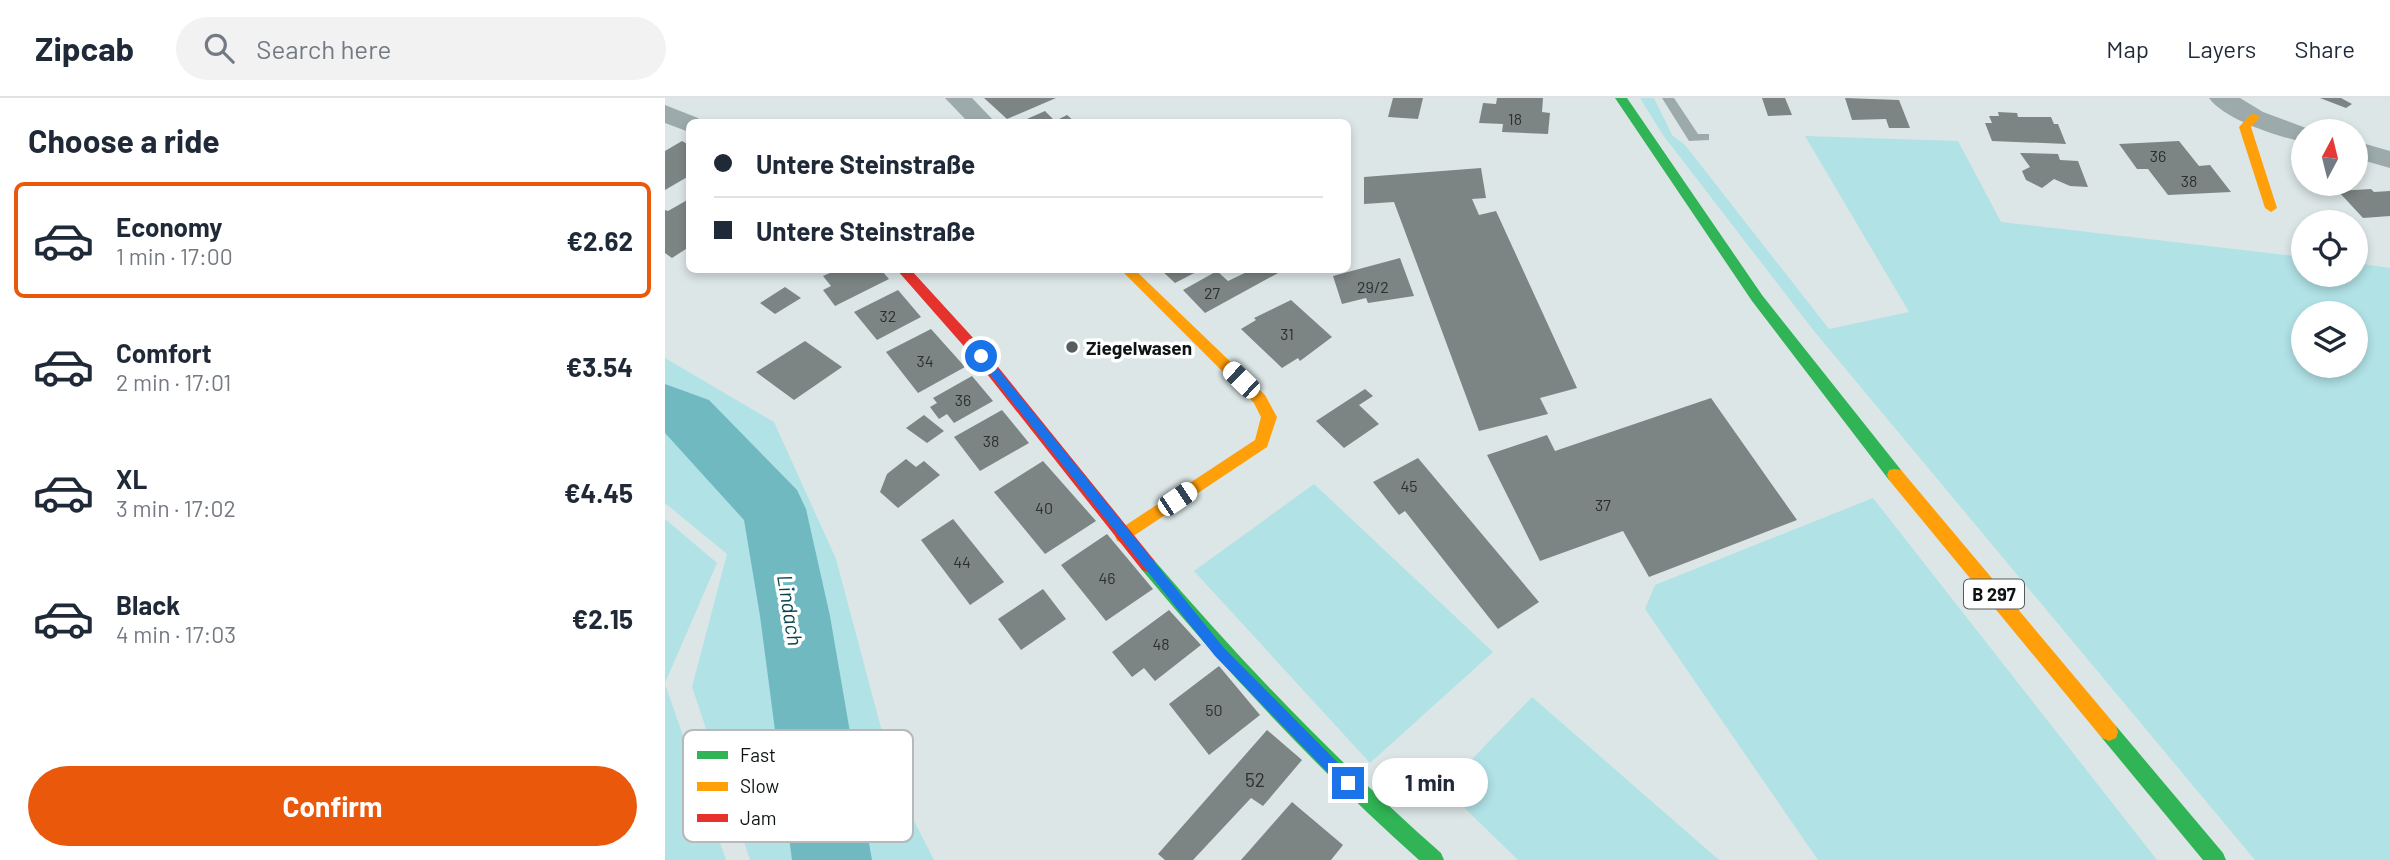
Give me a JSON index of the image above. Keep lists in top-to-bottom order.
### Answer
{
  "streets": {
    "street": ["B 297"]
  },
  "water": ["Lindach"],
  "places": ["Ziegelwasen"],
  "house_numbers": [
    "18",
    "36",
    "38",
    "29/2",
    "27",
    "32",
    "31",
    "34",
    "36",
    "38",
    "45",
    "37",
    "40",
    "44",
    "46",
    "48",
    "50",
    "52"
  ],
  "legend": ["Fast", "Slow", "Jam"],
  "north": "top",
  "page": {
    "header": "Zipcab",
    "search": "Search here",
    "nav": ["Map", "Layers", "Share"],
    "heading": "Choose a ride",
    "banner": ["Untere Steinstraße", "Untere Steinstraße"],
    "list": [
      {
        "name": "Economy",
        "note": "1 min · 17:00",
        "value": "€2.62"
      },
      {
        "name": "Comfort",
        "note": "2 min · 17:01",
        "value": "€3.54"
      },
      {
        "name": "XL",
        "note": "3 min · 17:02",
        "value": "€4.45"
      },
      {
        "name": "Black",
        "note": "4 min · 17:03",
        "value": "€2.15"
      }
    ],
    "buttons": "Confirm",
    "bubble": "1 min"
  }
}
